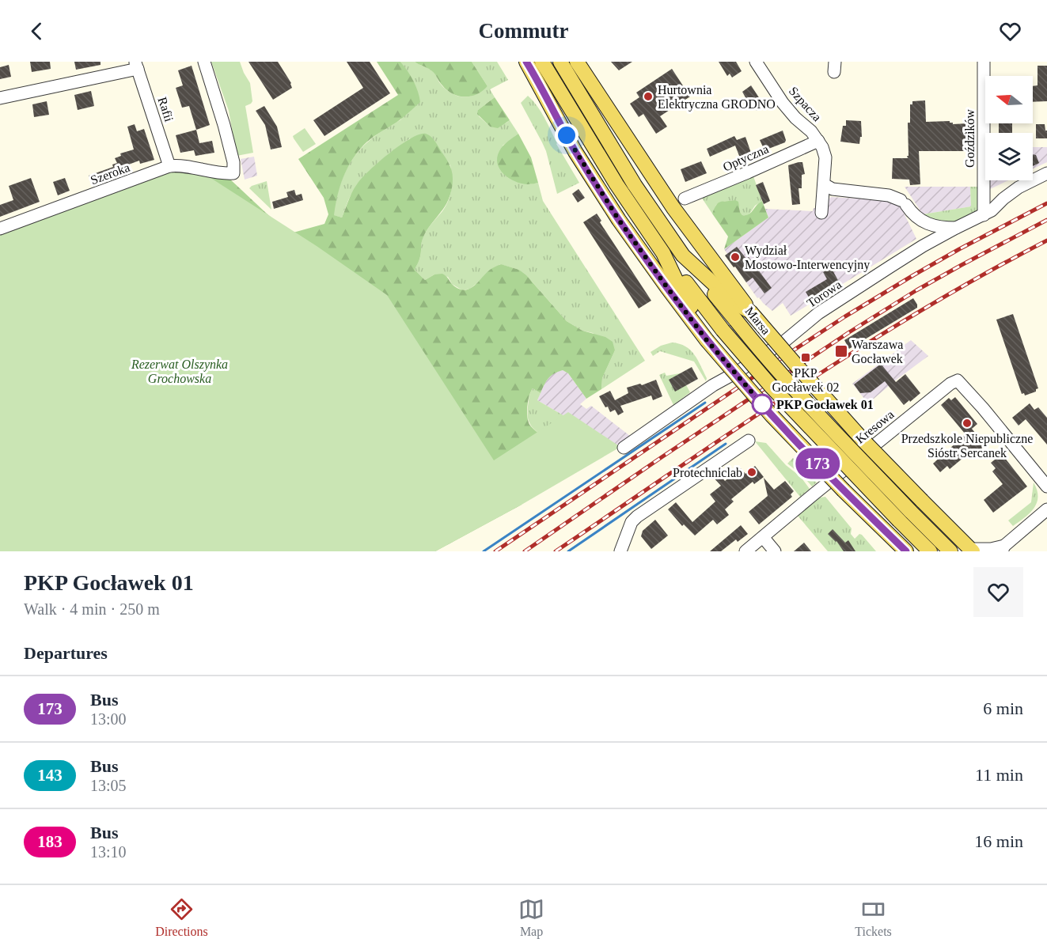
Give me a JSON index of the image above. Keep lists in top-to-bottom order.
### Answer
{
  "streets": {
    "main road": ["Marsa"],
    "street": [
      "Szpacza",
      "Rafii",
      "Goździków",
      "Optyczna",
      "Szeroka",
      "Torowa",
      "Kresowa"
    ]
  },
  "crossings": [
    ["Szpacza", "Optyczna"],
    ["Rafii", "Szeroka"],
    ["Goździków", "Torowa"]
  ],
  "parks": ["Rezerwat Olszynka Grochowska"],
  "places": {
    "other": [
      "Hurtownia Elektryczna GRODNO",
      "Wydział Mostowo-Interwencyjny",
      "PKP Gocławek 01",
      "Przedszkole Niepubliczne Sióstr Sercanek",
      "Protechniclab"
    ],
    "transit": ["Warszawa Gocławek", "PKP Gocławek 02"]
  },
  "lines": ["bus line 173"],
  "north": "left",
  "page": {
    "header": "Commutr",
    "on_map": "173",
    "heading": [
      ["PKP Gocławek 01", "Walk · 4 min · 250 m"],
      "Departures"
    ],
    "list": [
      {
        "mark": "173",
        "name": "Bus",
        "note": "13:00",
        "value": "6 min"
      },
      {
        "mark": "143",
        "name": "Bus",
        "note": "13:05",
        "value": "11 min"
      },
      {
        "mark": "183",
        "name": "Bus",
        "note": "13:10",
        "value": "16 min"
      }
    ],
    "tabs": ["Directions", "Map", "Tickets"]
  }
}
